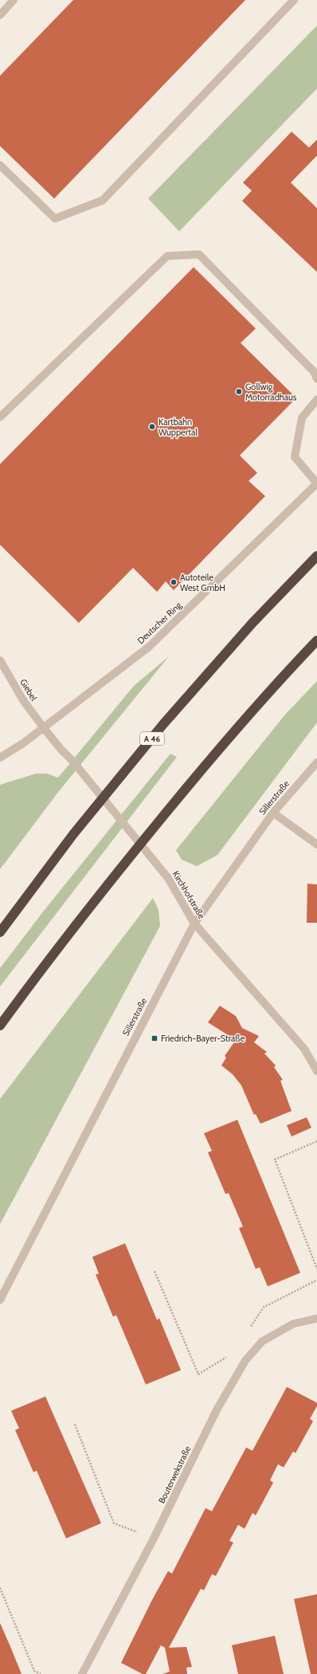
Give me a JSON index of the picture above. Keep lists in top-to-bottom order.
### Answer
{
  "streets": {
    "highway": ["A 46"],
    "street": [
      "Deutscher Ring",
      "Giebel",
      "Sillerstraße",
      "Kirchhofstraße",
      "Bouterwekstraße"
    ]
  },
  "crossings": [
    ["Deutscher Ring", "Giebel"],
    ["Deutscher Ring", "Kirchhofstraße"],
    ["Giebel", "Kirchhofstraße"],
    ["Sillerstraße", "Kirchhofstraße"]
  ],
  "places": {
    "other": ["Gollwig Motorradhaus", "Kartbahn Wuppertal", "Autoteile West GmbH"],
    "transit": ["Friedrich-Bayer-Straße"]
  }
}
